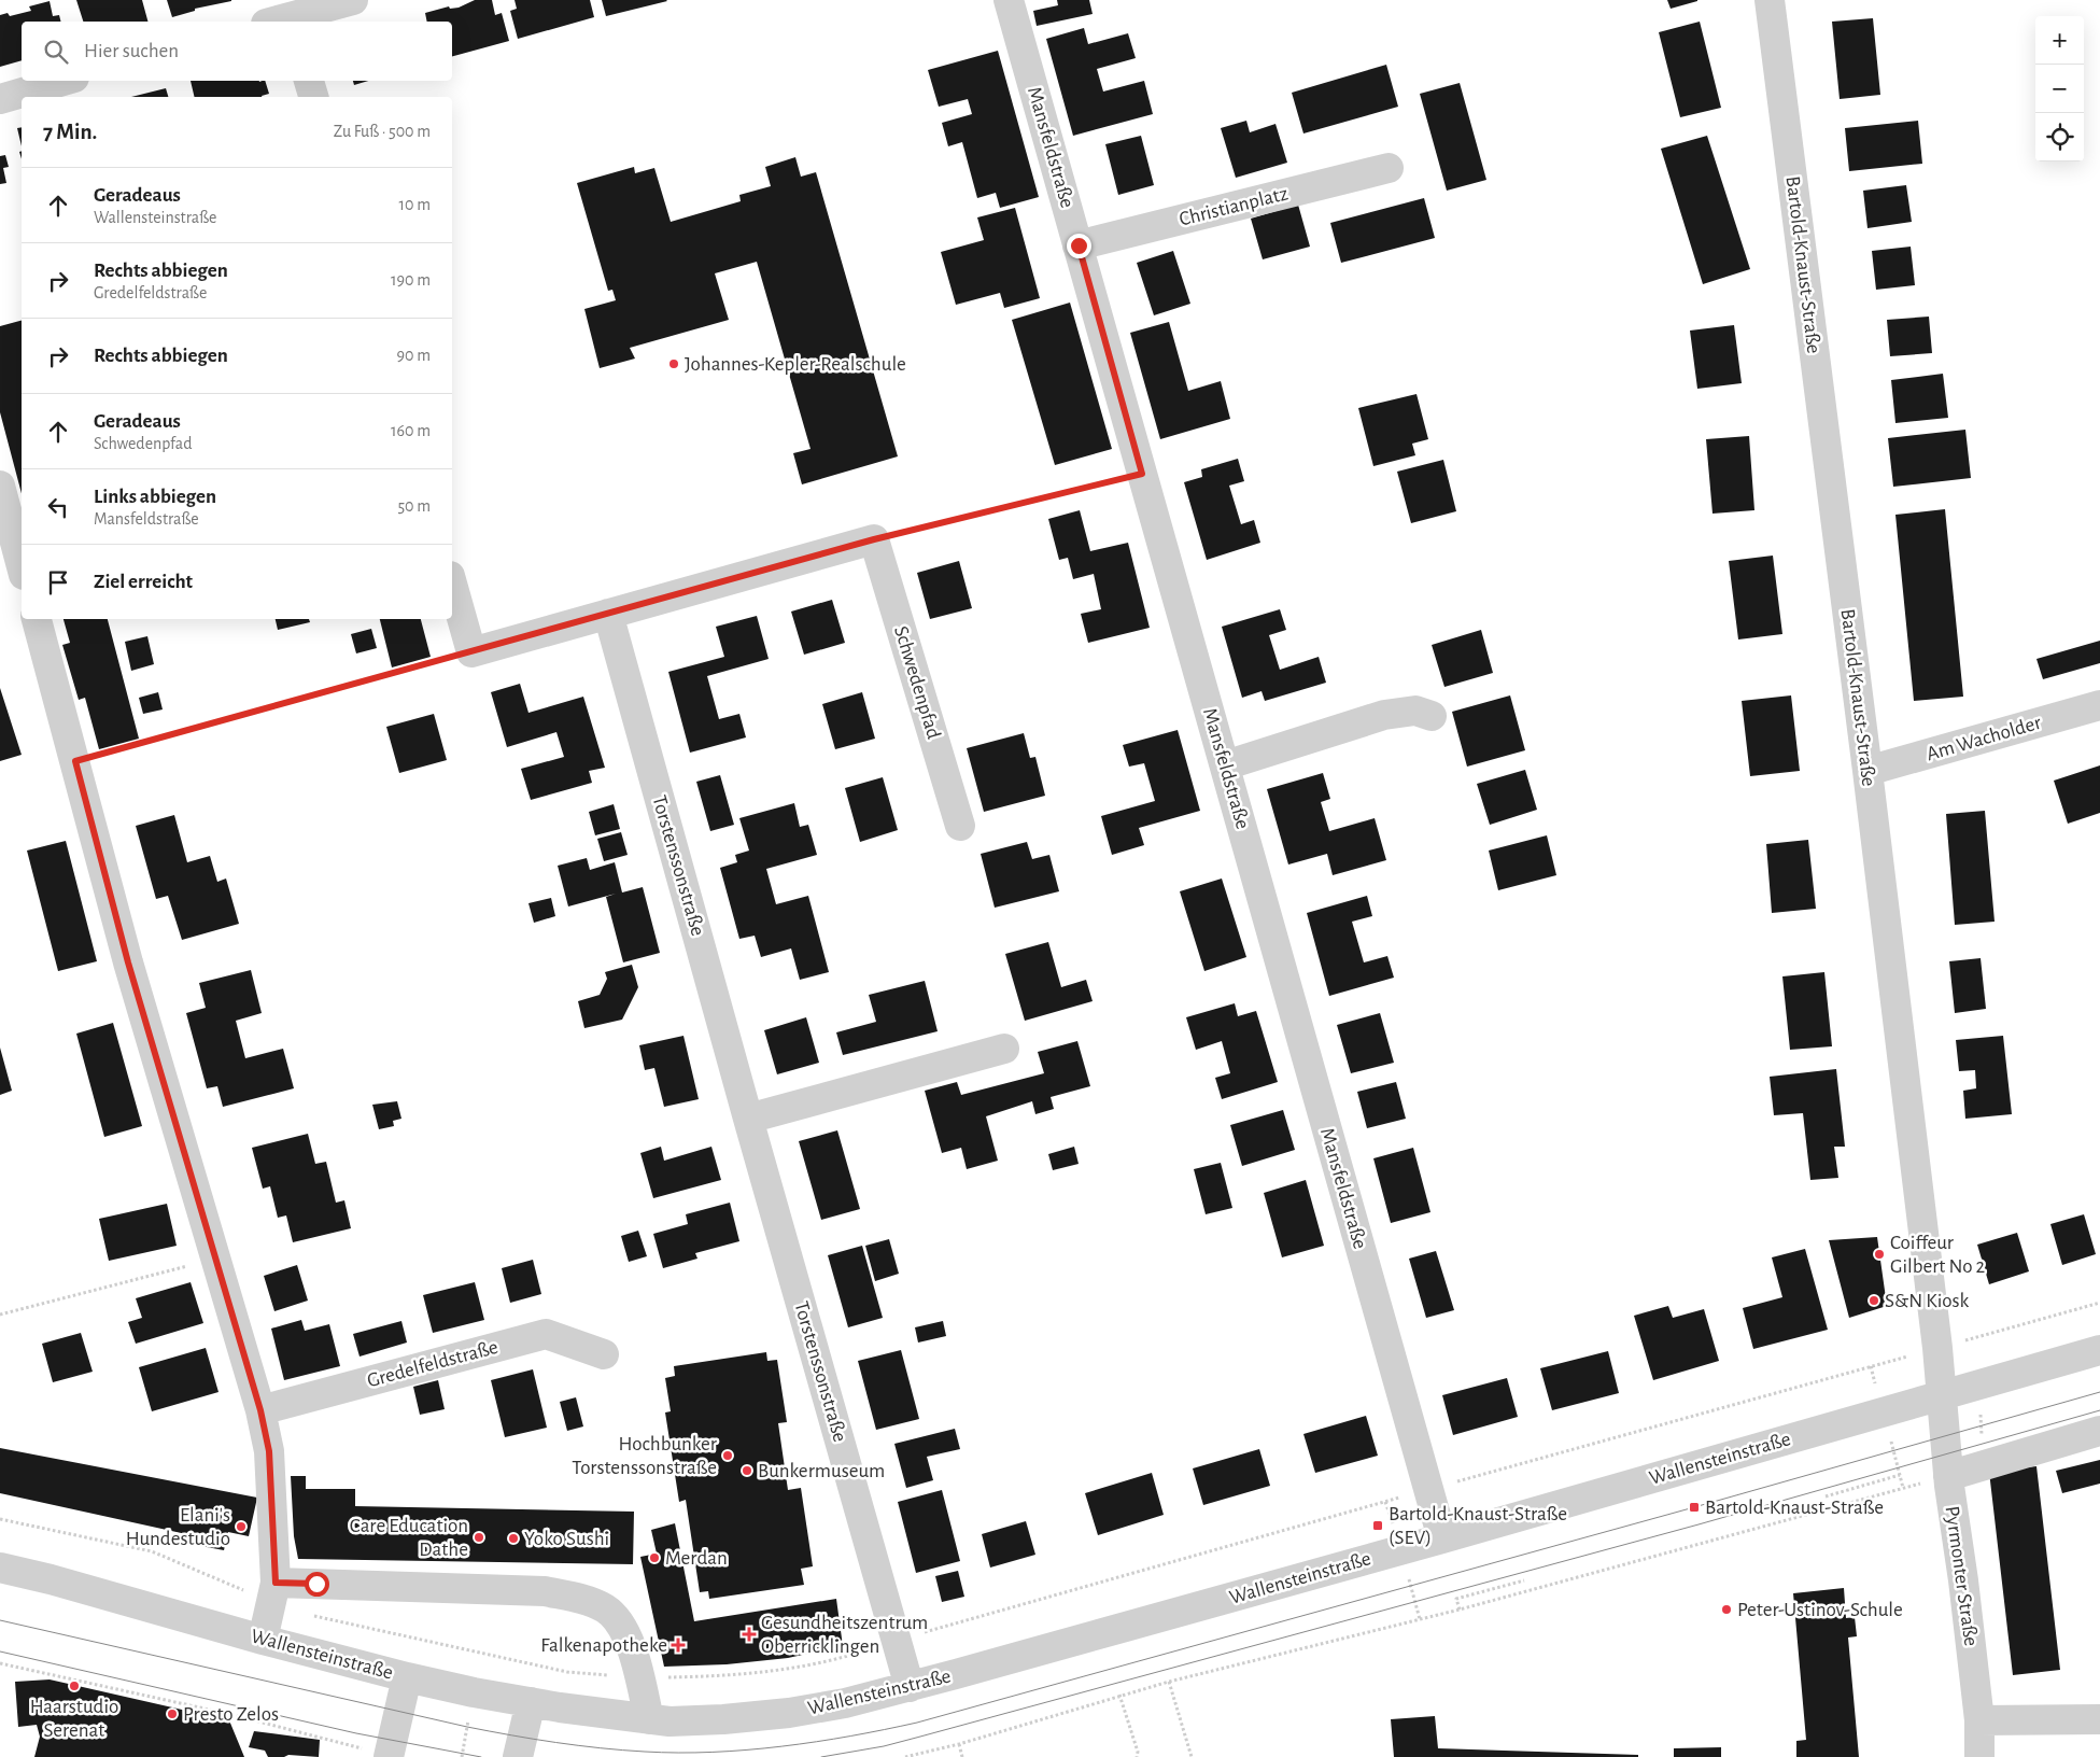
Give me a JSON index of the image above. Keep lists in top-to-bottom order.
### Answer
{
  "streets": {
    "street": [
      "Mansfeldstraße",
      "Christianplatz",
      "Bartold-Knaust-Straße",
      "Schwedenpfad",
      "Am Wacholder",
      "Torstenssonstraße",
      "Gredelfeldstraße",
      "Wallensteinstraße",
      "Pyrmonter Straße"
    ]
  },
  "crossings": [
    ["Mansfeldstraße", "Christianplatz"],
    ["Mansfeldstraße", "Wallensteinstraße"],
    ["Bartold-Knaust-Straße", "Am Wacholder"],
    ["Bartold-Knaust-Straße", "Wallensteinstraße"],
    ["Bartold-Knaust-Straße", "Pyrmonter Straße"],
    ["Torstenssonstraße", "Wallensteinstraße"],
    ["Wallensteinstraße", "Pyrmonter Straße"]
  ],
  "places": {
    "other": [
      "Johannes-Kepler-Realschule",
      "Coiffeur Gilbert No 2",
      "S&N Kiosk",
      "Hochbunker Torstenssonstraße",
      "Bunkermuseum",
      "Elani's Hundestudio",
      "Care Education Dathe",
      "Yoko Sushi",
      "Merdan",
      "Peter-Ustinov-Schule",
      "Haarstudio Serenat",
      "Presto Zelos"
    ],
    "transit": ["Bartold-Knaust-Straße", "Bartold-Knaust-Straße (SEV)"],
    "health": ["Gesundheitszentrum Oberricklingen", "Falkenapotheke"]
  },
  "page": {
    "map_buttons": ["+", "−"],
    "search": "Hier suchen",
    "heading": ["7 Min.", "Zu Fuß · 500 m"],
    "list": [
      ["Geradeaus", "Wallensteinstraße", "10 m"],
      ["Rechts abbiegen", "Gredelfeldstraße", "190 m"],
      ["Rechts abbiegen", "90 m"],
      ["Geradeaus", "Schwedenpfad", "160 m"],
      ["Links abbiegen", "Mansfeldstraße", "50 m"],
      "Ziel erreicht"
    ]
  }
}
